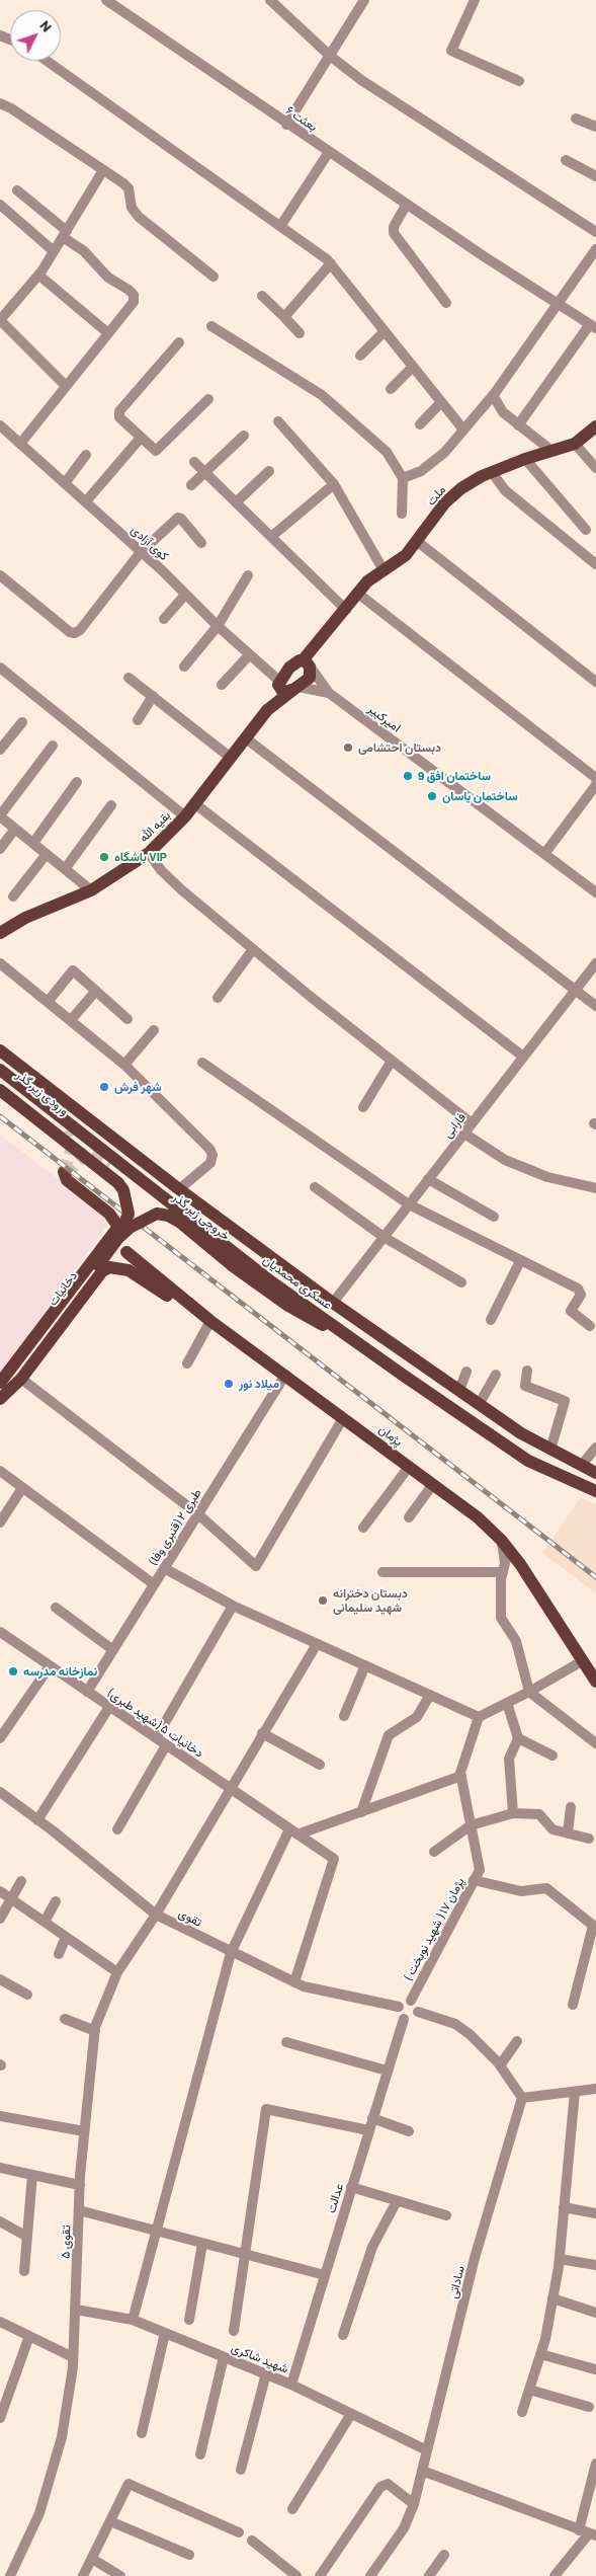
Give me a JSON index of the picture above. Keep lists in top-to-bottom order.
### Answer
{
  "streets": {
    "main road": [
      "ملت",
      "بقیه الله",
      "ورودی زیر گذر",
      "خروجی زیر گذر",
      "عسکری محمدیان",
      "دخانیات",
      "پژمان"
    ],
    "street": [
      "بعثت ۶",
      "کوی آزادی",
      "امیرکبیر",
      "فارابی",
      "طبری ۲ (قنبری وفا)",
      "دخانیات ۵ (شهید طبری)",
      "تقوی",
      "پژمان ۱۷ ( شهید نوبخت )",
      "عدالت",
      "تقوی ۵",
      "ساداتی",
      "شهید شاکری"
    ]
  },
  "crossings": [
    ["ملت", "امیرکبیر"],
    ["فارابی", "عسکری محمدیان"],
    ["خروجی زیر گذر", "عسکری محمدیان"],
    ["پژمان", "طبری ۲ (قنبری وفا)"],
    ["طبری ۲ (قنبری وفا)", "دخانیات ۵ (شهید طبری)"],
    ["دخانیات ۵ (شهید طبری)", "تقوی"],
    ["دخانیات ۵ (شهید طبری)", "تقوی ۵"],
    ["تقوی", "پژمان ۱۷ ( شهید نوبخت )"],
    ["تقوی", "عدالت"],
    ["تقوی", "تقوی ۵"],
    ["پژمان ۱۷ ( شهید نوبخت )", "عدالت"],
    ["عدالت", "شهید شاکری"],
    ["تقوی ۵", "شهید شاکری"],
    ["ساداتی", "شهید شاکری"]
  ],
  "places": [
    "دبستان احتشامی",
    "ساختمان افق 9",
    "ساختمان یاسان",
    "باشگاه VIP",
    "شهر فرش",
    "میلاد نور",
    "دبستان دخترانه شهید سلیمانی",
    "نمازخانه مدرسه"
  ],
  "north": "top right"
}
